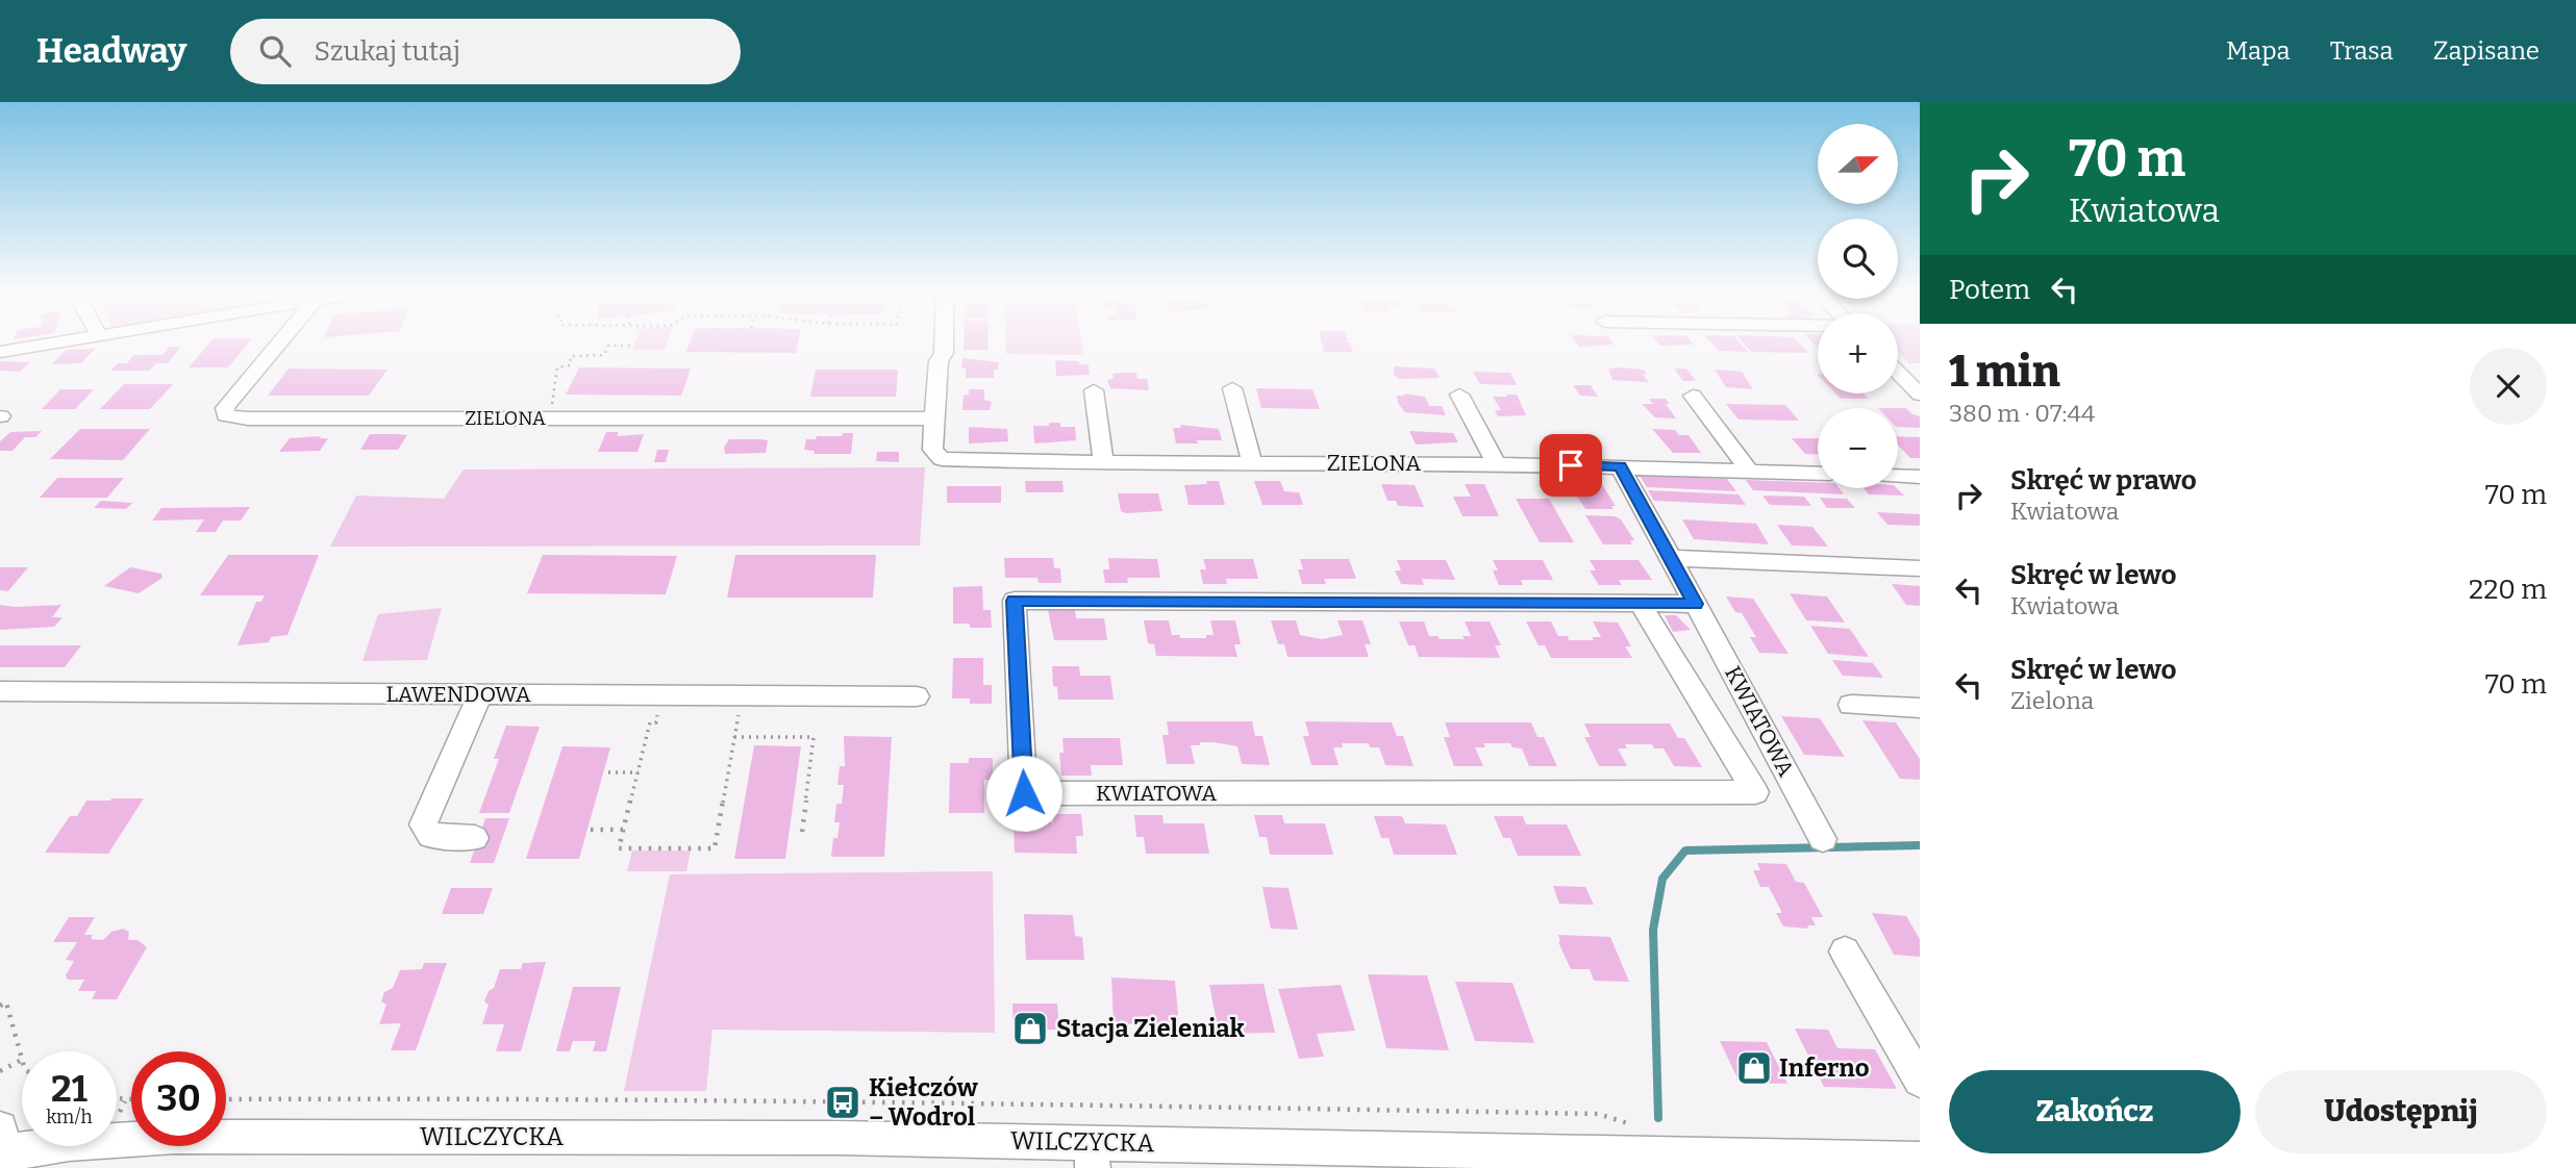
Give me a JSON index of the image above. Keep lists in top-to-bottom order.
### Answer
{
  "streets": {
    "street": [
      "ZIELONA",
      "LAWENDOWA",
      "KWIATOWA",
      "WILCZYCKA"
    ]
  },
  "crossings": [
    ["ZIELONA", "KWIATOWA"]
  ],
  "places": {
    "shop": ["Stacja Zieleniak", "Inferno"],
    "bus stop": ["Kiełczów – Wodrol"]
  },
  "north": "right",
  "page": {
    "header": "Headway",
    "search": "Szukaj tutaj",
    "nav": ["Mapa", "Trasa", "Zapisane"],
    "turn": ["70 m", "Kwiatowa"],
    "map_buttons": ["+", "−"],
    "then": "Potem",
    "heading": ["1 min", "380 m · 07:44"],
    "list": [
      {
        "name": "Skręć w prawo",
        "note": "Kwiatowa",
        "value": "70 m"
      },
      {
        "name": "Skręć w lewo",
        "note": "Kwiatowa",
        "value": "220 m"
      },
      {
        "name": "Skręć w lewo",
        "note": "Zielona",
        "value": "70 m"
      }
    ],
    "speed": "21 km/h",
    "limit": "30",
    "buttons": ["Zakończ", "Udostępnij"]
  }
}
